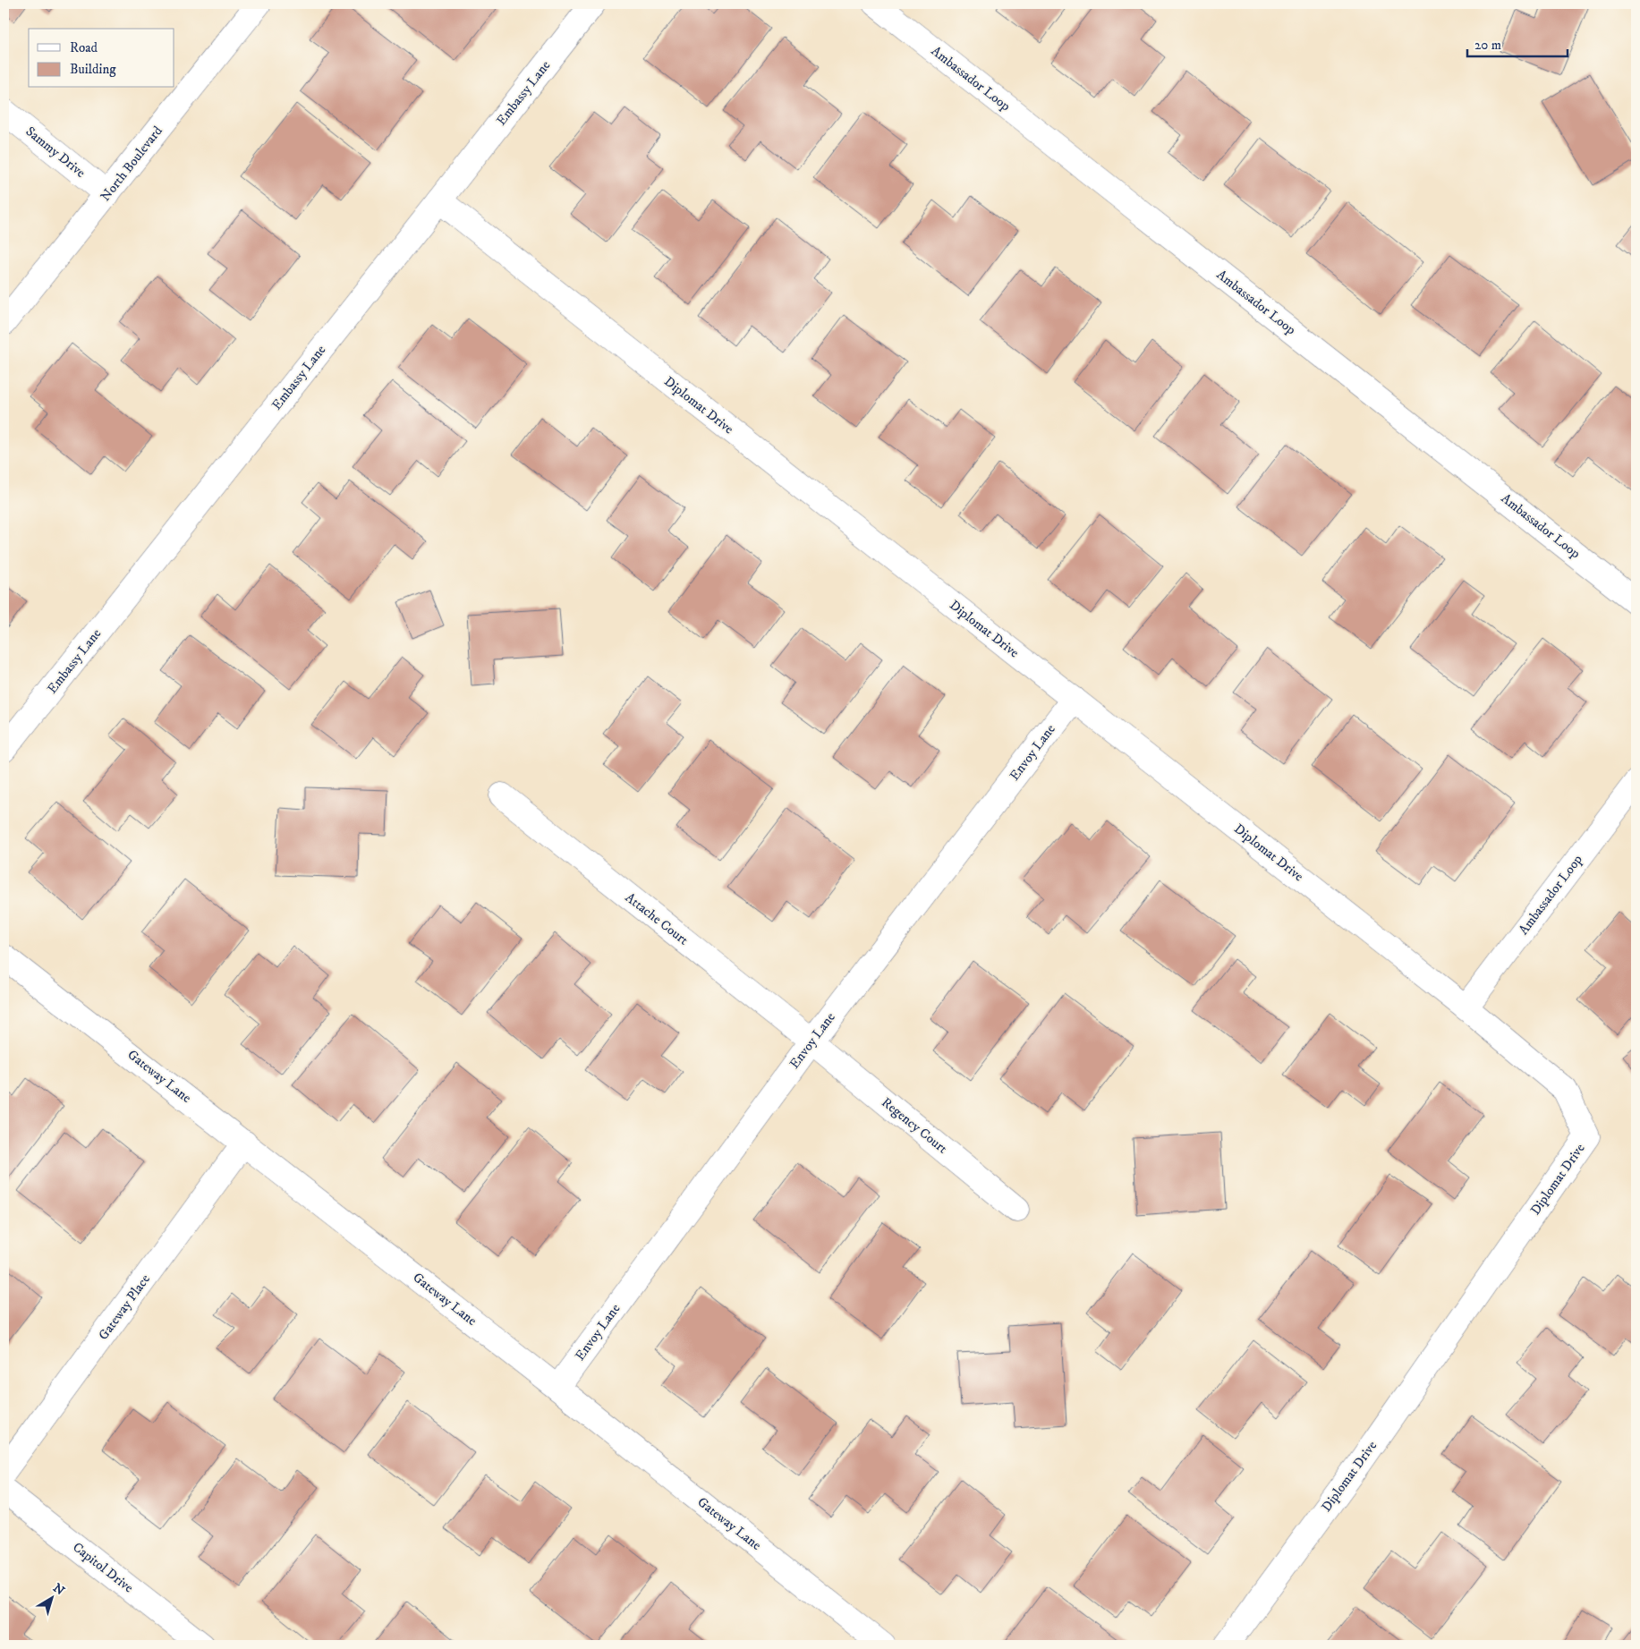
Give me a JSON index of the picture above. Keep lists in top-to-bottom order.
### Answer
{
  "streets": {
    "street": [
      "Ambassador Loop",
      "Embassy Lane",
      "Sammy Drive",
      "North Boulevard",
      "Diplomat Drive",
      "Envoy Lane",
      "Attache Court",
      "Gateway Lane",
      "Regency Court",
      "Gateway Place",
      "Capitol Drive"
    ]
  },
  "crossings": [
    ["Ambassador Loop", "Diplomat Drive"],
    ["Embassy Lane", "Diplomat Drive"],
    ["Sammy Drive", "North Boulevard"],
    ["Diplomat Drive", "Envoy Lane"],
    ["Envoy Lane", "Attache Court"],
    ["Envoy Lane", "Gateway Lane"],
    ["Envoy Lane", "Regency Court"],
    ["Attache Court", "Regency Court"],
    ["Gateway Lane", "Gateway Place"]
  ],
  "legend": ["Road", "Building"],
  "scale_bar": "20 m",
  "north": "top right"
}
